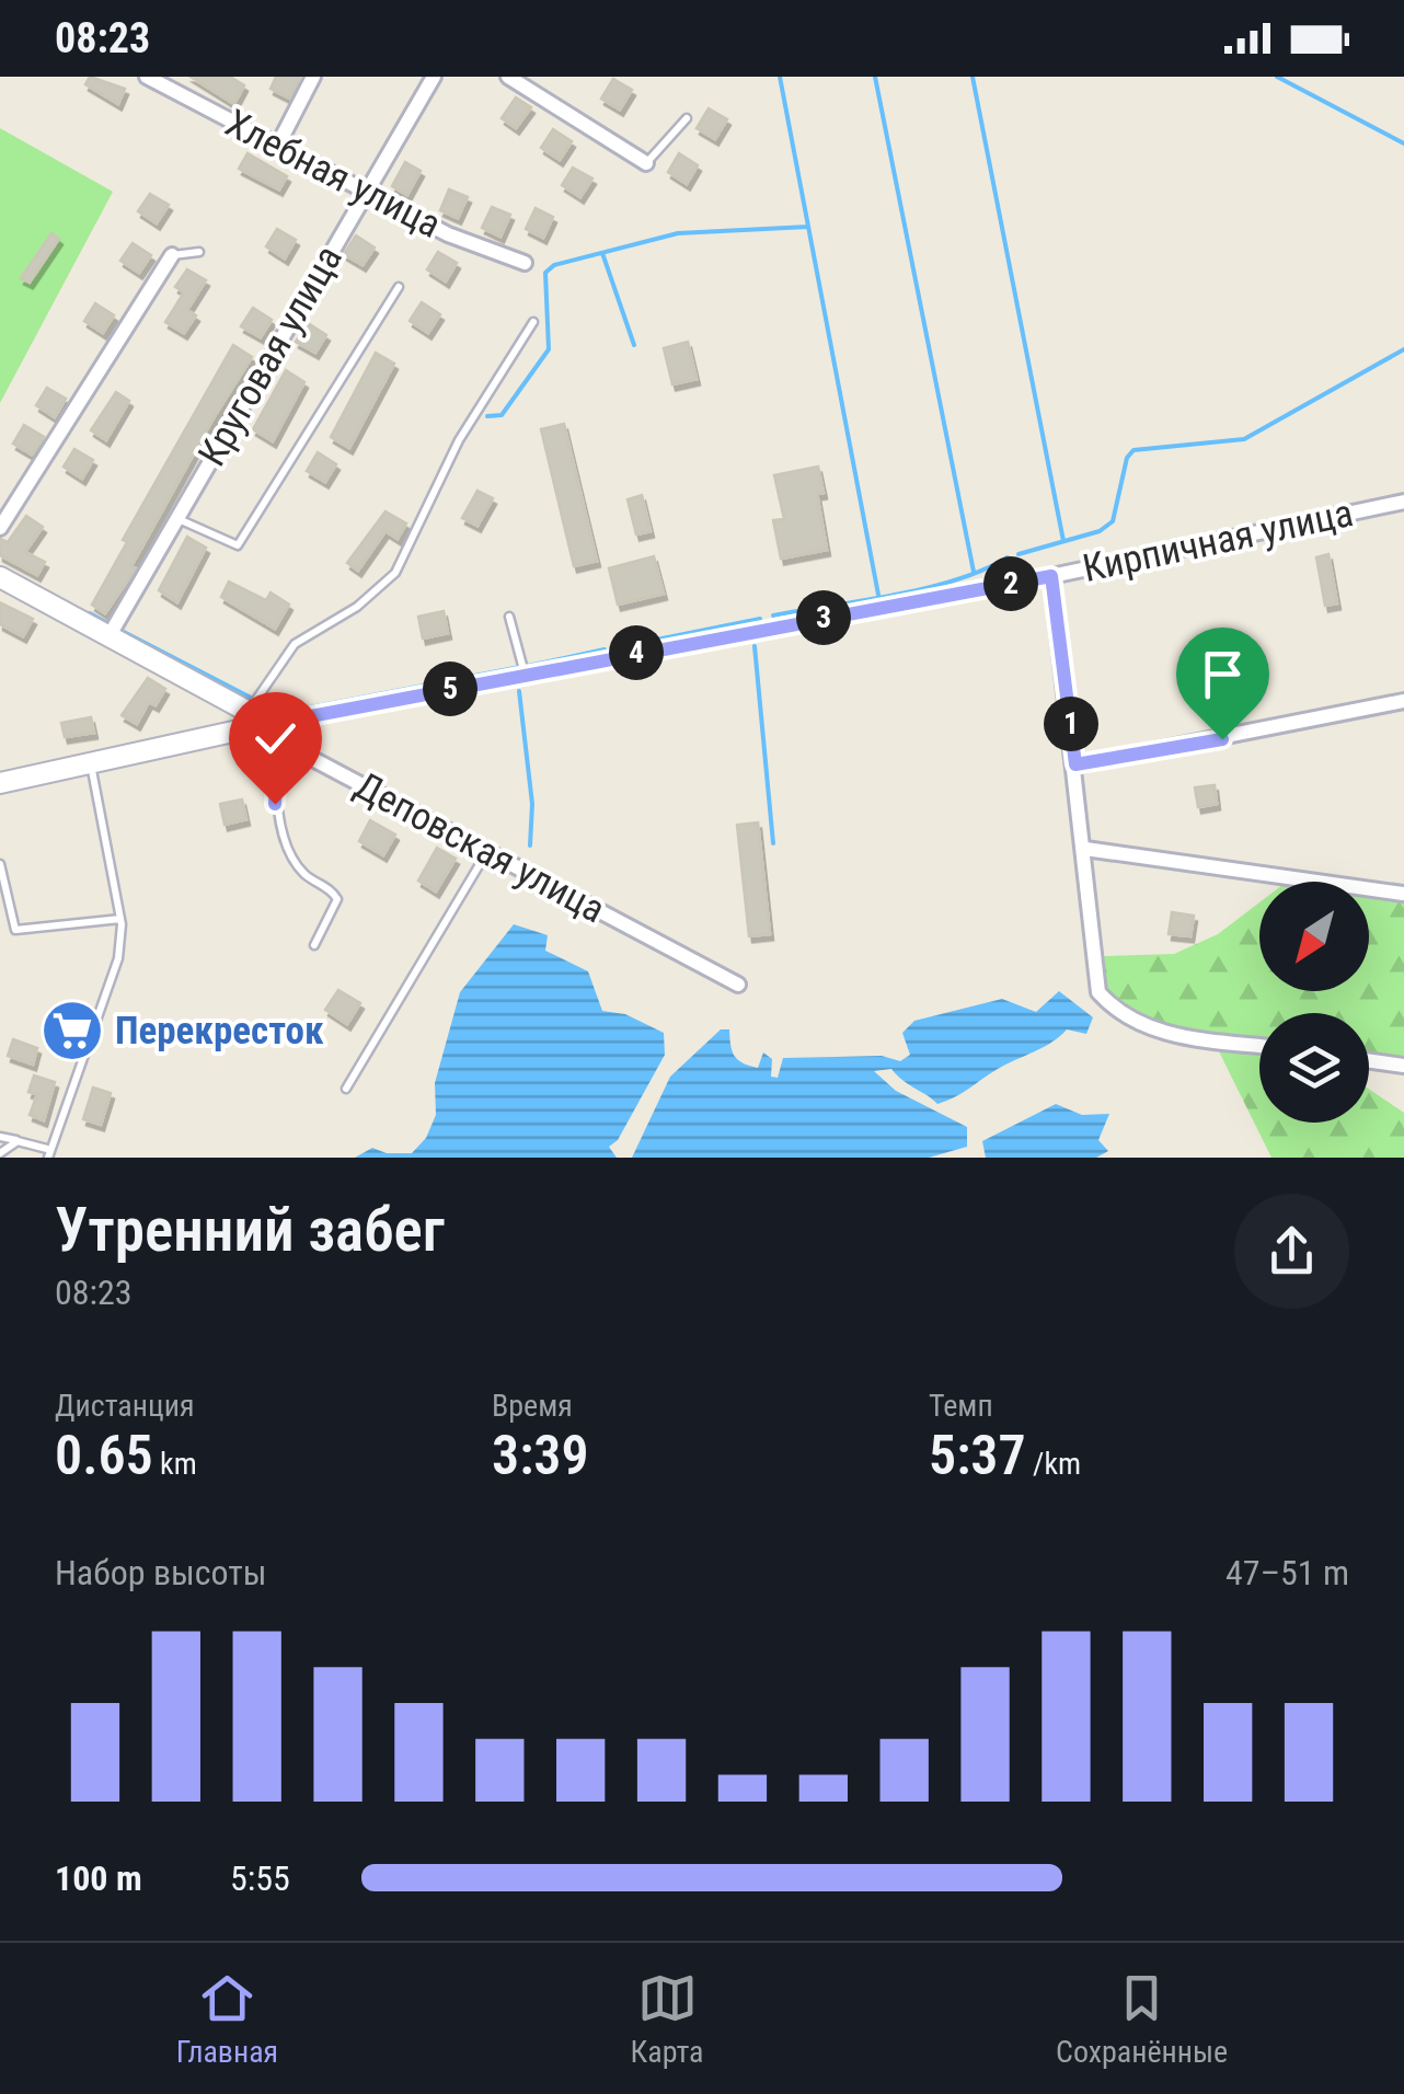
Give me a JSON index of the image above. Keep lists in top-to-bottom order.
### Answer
{
  "streets": {
    "street": [
      "Хлебная улица",
      "Круговая улица",
      "Кирпичная улица",
      "Деповская улица"
    ]
  },
  "crossings": [
    ["Хлебная улица", "Круговая улица"],
    ["Круговая улица", "Деповская улица"],
    ["Кирпичная улица", "Деповская улица"]
  ],
  "places": {
    "supermarket": ["Перекресток"]
  },
  "north": "bottom left",
  "page": {
    "status": "08:23",
    "pins": [
      "2",
      "3",
      "4",
      "5",
      "1"
    ],
    "heading": ["Утренний забег", "08:23"],
    "stats": [
      ["Дистанция", "0.65 km"],
      ["Время", "3:39"],
      ["Темп", "5:37 /km"]
    ],
    "chart": ["Набор высоты", "47–51 m"],
    "list": [
      {
        "name": "100 m",
        "note": "5:55"
      }
    ],
    "tabs": ["Главная", "Карта", "Сохранённые"]
  }
}
